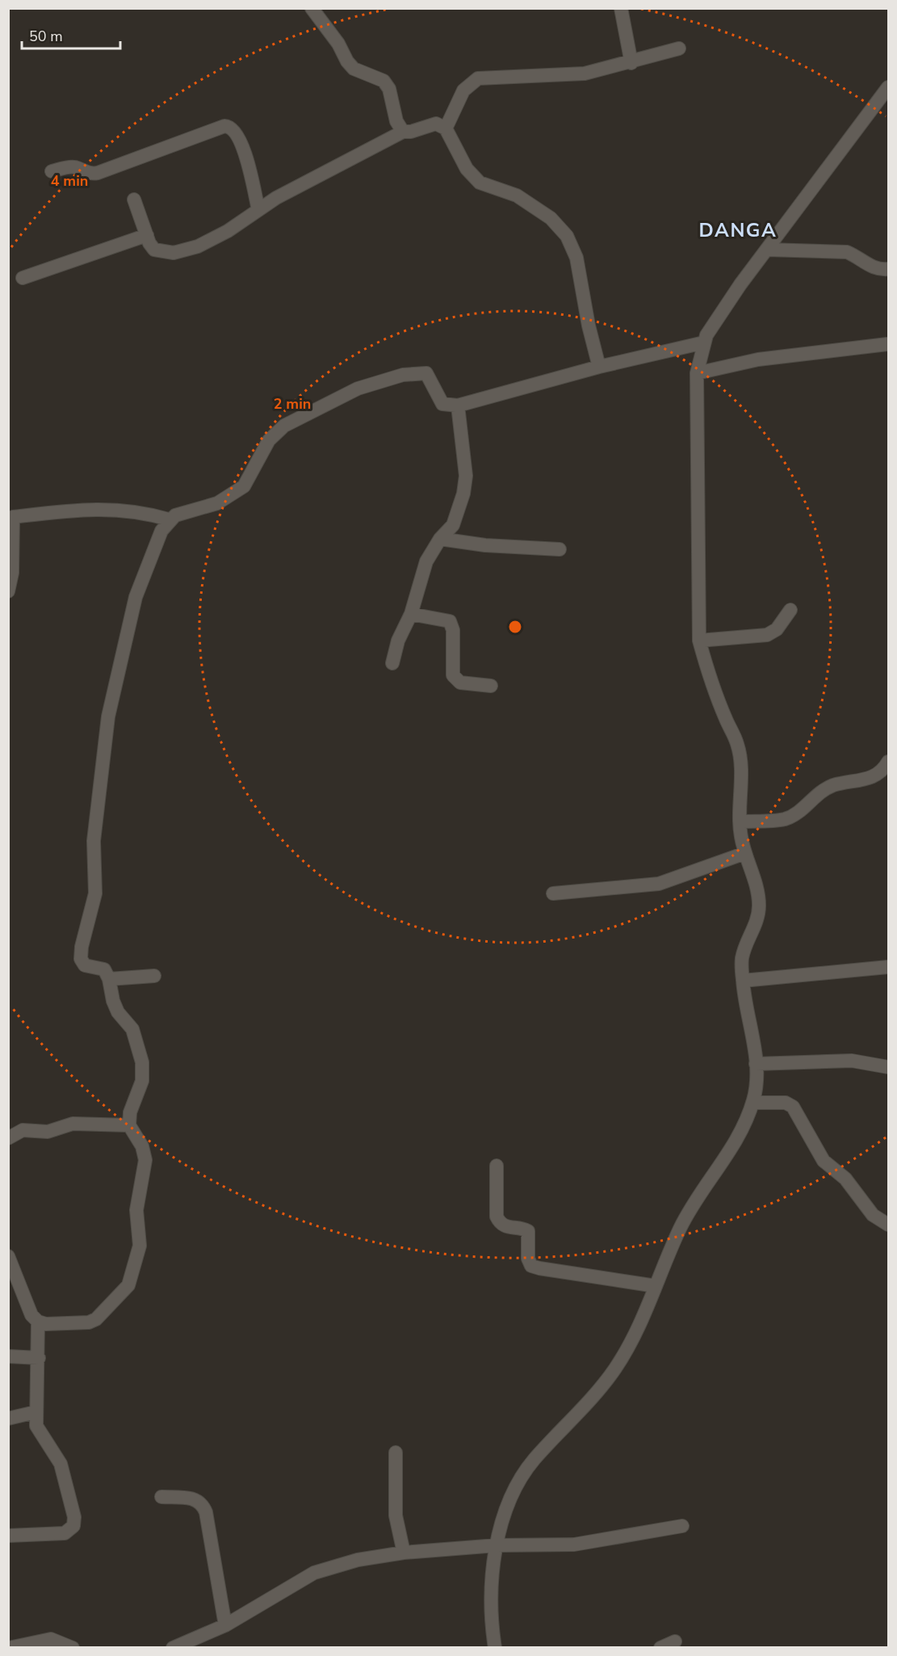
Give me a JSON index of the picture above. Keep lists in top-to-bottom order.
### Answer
{
  "districts": ["DANGA"],
  "scale_bar": "50 m",
  "rings": ["4 min", "2 min"]
}
